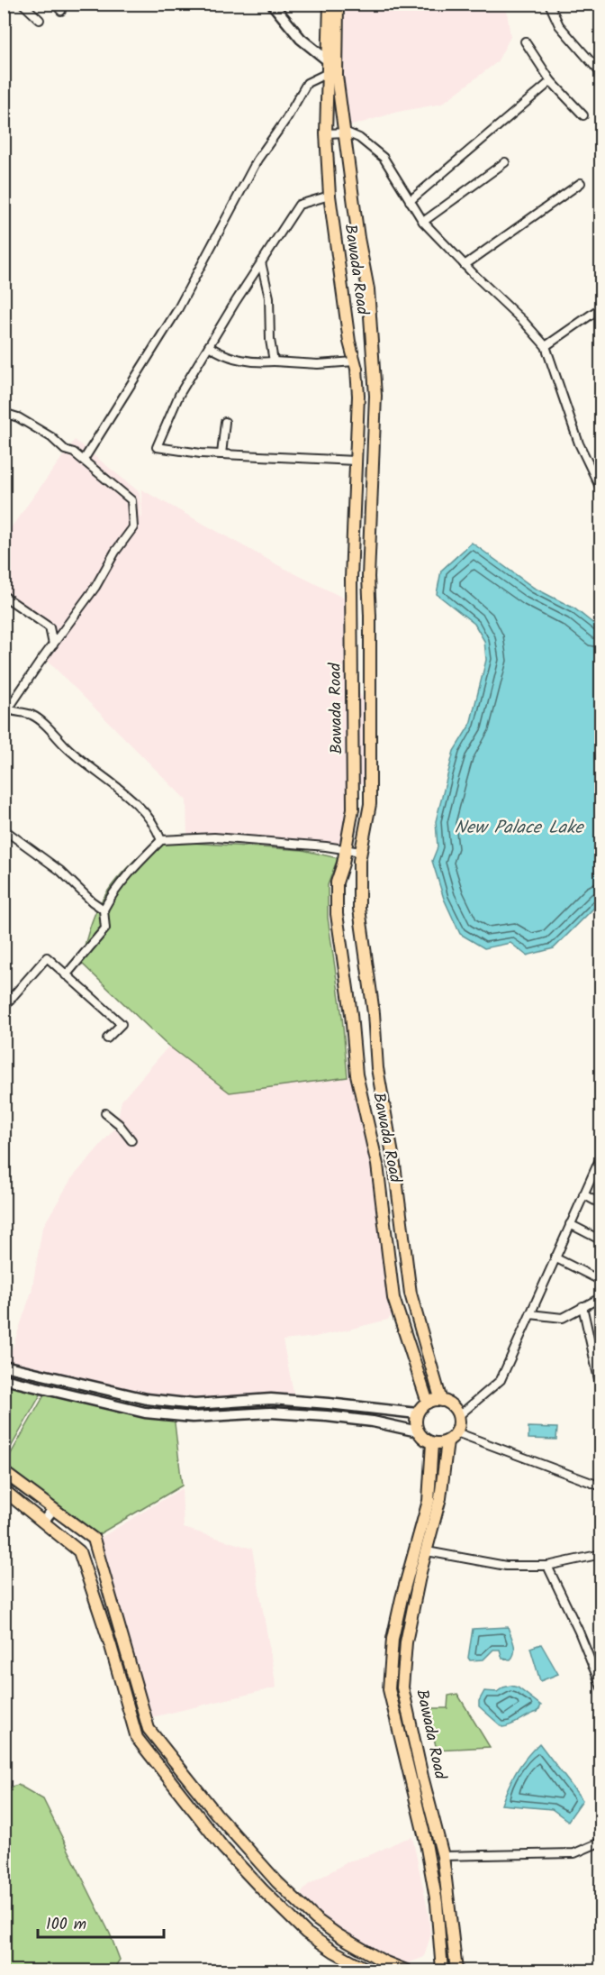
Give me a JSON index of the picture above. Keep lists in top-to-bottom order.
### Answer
{
  "streets": {
    "main road": ["Bawada Road"]
  },
  "water": ["New Palace Lake"],
  "scale_bar": "100 m"
}
